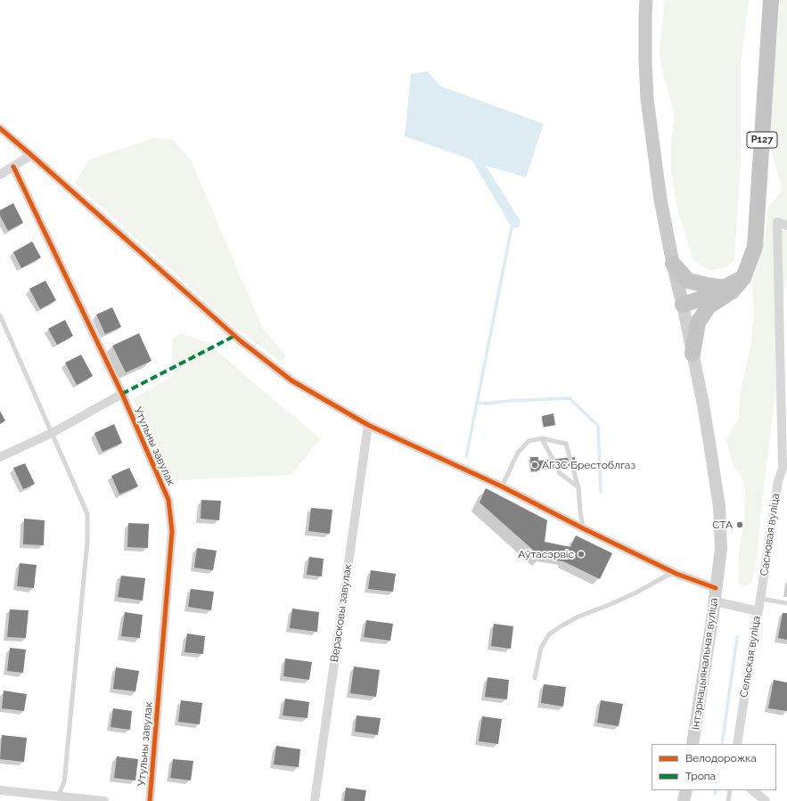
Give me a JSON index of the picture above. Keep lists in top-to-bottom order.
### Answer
{
  "streets": {
    "highway": ["Р127"],
    "main road": ["Інтэрнацыянальная вуліца"],
    "street": [
      "Утульны завулак",
      "Сасновая вуліца",
      "Верасковы завулак",
      "Сельская вуліца"
    ]
  },
  "crossings": [
    ["Р127", "Інтэрнацыянальная вуліца"],
    ["Сасновая вуліца", "Сельская вуліца"],
    ["Сельская вуліца", "Інтэрнацыянальная вуліца"]
  ],
  "places": ["АГЗС Брестоблгаз", "СТА", "Аўтасэрвіс"],
  "legend": ["Велодорожка", "Тропа"]
}
